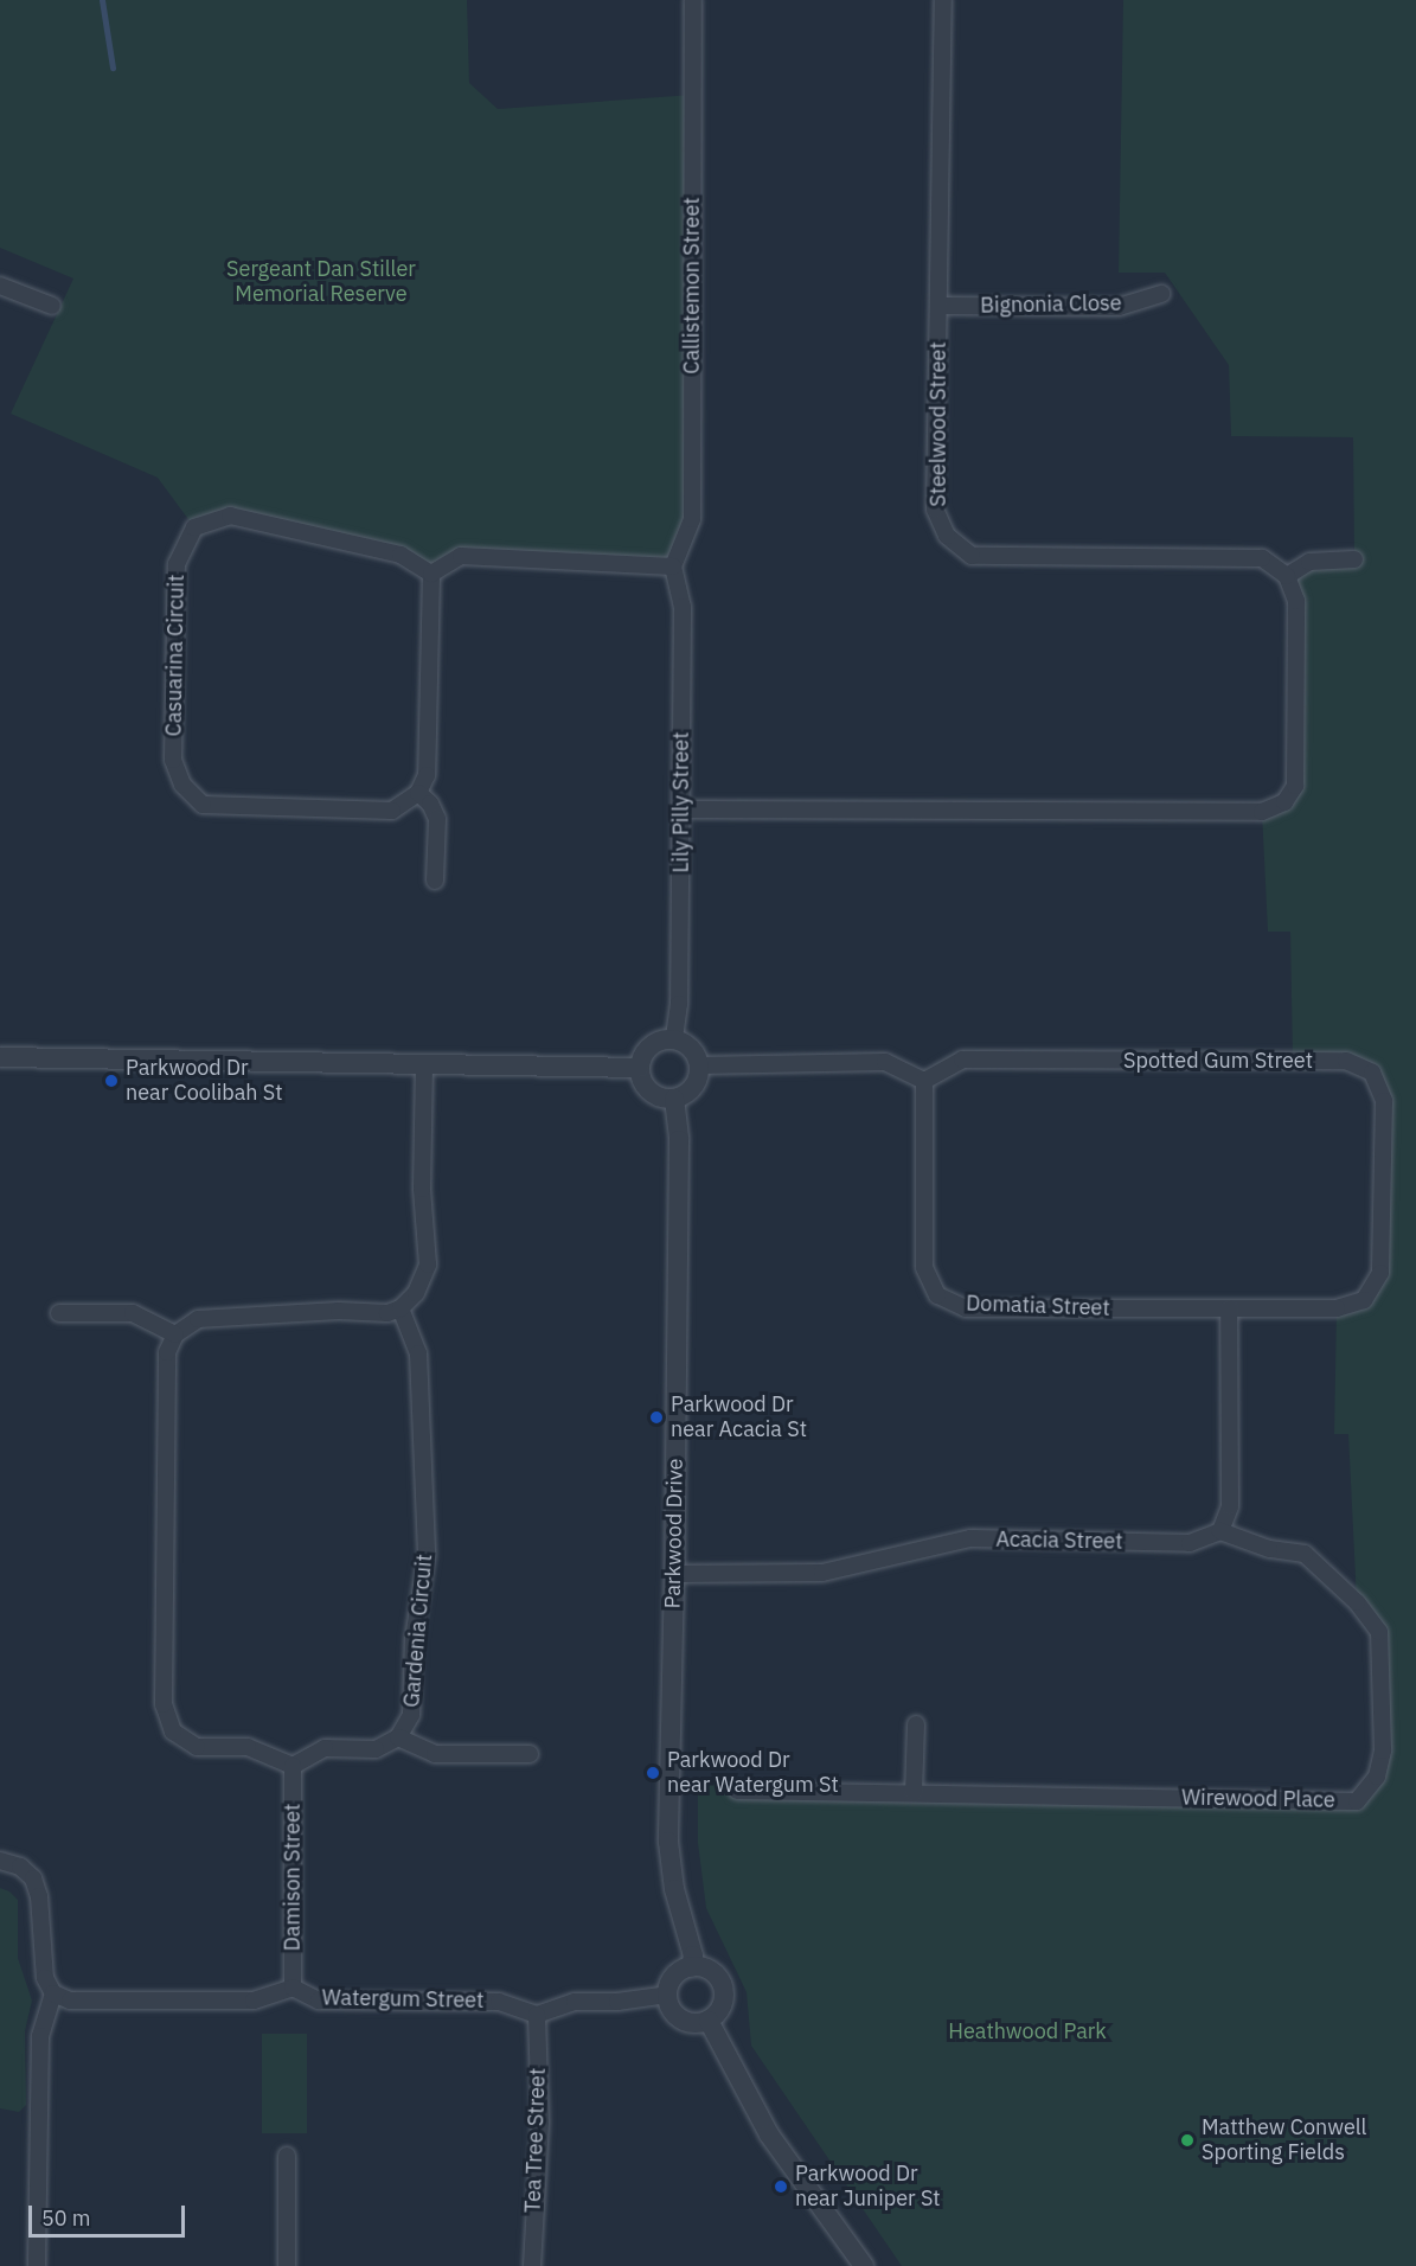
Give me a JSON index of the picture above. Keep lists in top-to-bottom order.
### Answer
{
  "streets": {
    "street": [
      "Callistemon Street",
      "Bignonia Close",
      "Steelwood Street",
      "Casuarina Circuit",
      "Lily Pilly Street",
      "Spotted Gum Street",
      "Domatia Street",
      "Parkwood Drive",
      "Acacia Street",
      "Gardenia Circuit",
      "Wirewood Place",
      "Damison Street",
      "Watergum Street",
      "Tea Tree Street"
    ]
  },
  "crossings": [
    ["Callistemon Street", "Lily Pilly Street"],
    ["Bignonia Close", "Steelwood Street"],
    ["Lily Pilly Street", "Parkwood Drive"],
    ["Spotted Gum Street", "Domatia Street"],
    ["Parkwood Drive", "Acacia Street"],
    ["Acacia Street", "Wirewood Place"],
    ["Gardenia Circuit", "Damison Street"],
    ["Damison Street", "Watergum Street"],
    ["Watergum Street", "Tea Tree Street"]
  ],
  "parks": ["Sergeant Dan Stiller Memorial Reserve", "Heathwood Park"],
  "places": [
    "Parkwood Dr near Coolibah St",
    "Parkwood Dr near Acacia St",
    "Parkwood Dr near Watergum St",
    "Matthew Conwell Sporting Fields",
    "Parkwood Dr near Juniper St"
  ],
  "scale_bar": "50 m"
}
